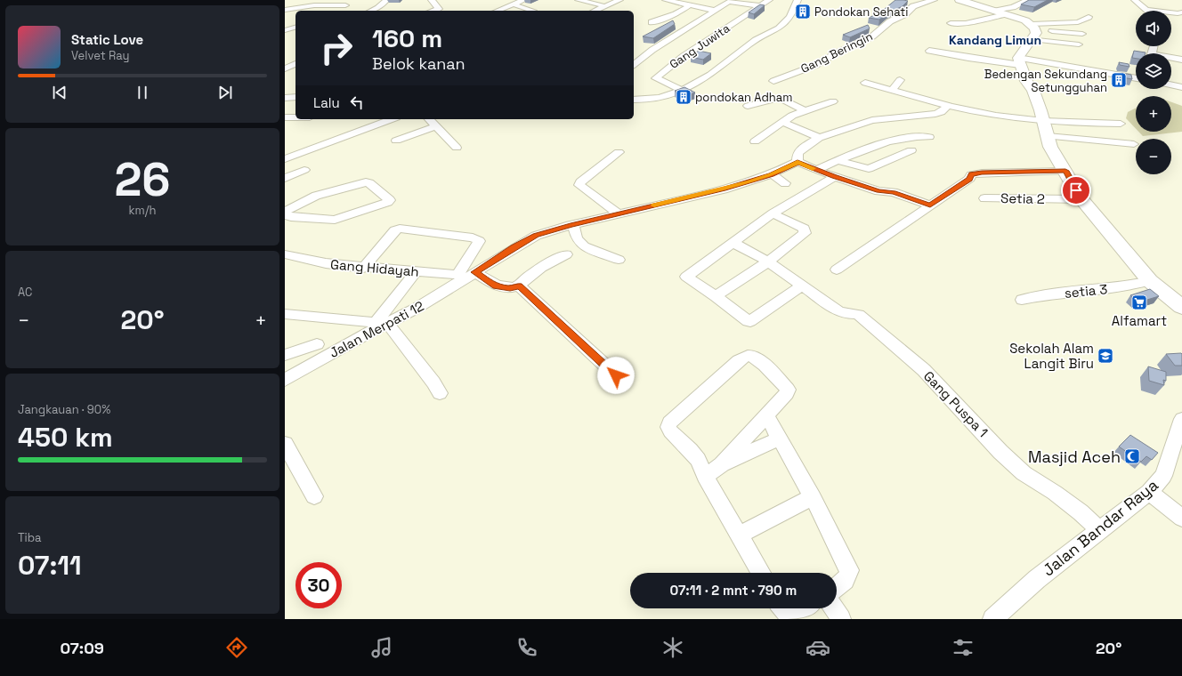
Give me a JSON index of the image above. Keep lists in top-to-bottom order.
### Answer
{
  "streets": {
    "street": [
      "Gang Juwita",
      "Gang Beringin",
      "Setia 2",
      "Gang Hidayah",
      "setia 3",
      "Jalan Merpati 12",
      "Gang Puspa 1",
      "Jalan Bandar Raya"
    ]
  },
  "crossings": [
    ["Gang Hidayah", "Jalan Merpati 12"],
    ["Gang Puspa 1", "Jalan Bandar Raya"]
  ],
  "districts": ["Kandang Limun"],
  "places": {
    "building": ["Pondokan Sehati", "Bedengan Sekundang Setungguhan", "pondokan Adham"],
    "supermarket": ["Alfamart"],
    "school or university": ["Sekolah Alam Langit Biru"],
    "mosque": ["Masjid Aceh"]
  },
  "page": {
    "map_buttons": ["+", "−"],
    "turn": ["160 m", "Belok kanan"],
    "song": ["Static Love", "Velvet Ray"],
    "then": "Lalu",
    "tile": [
      ["26", "km/h"],
      "AC",
      ["Jangkauan · 90%", "450 km"],
      ["Tiba", "07:11"]
    ],
    "heat": ["−", "20°", "+"],
    "limit": "30",
    "trip": "07:11 · 2 mnt · 790 m",
    "tabs": ["07:09", "20°"]
  }
}
